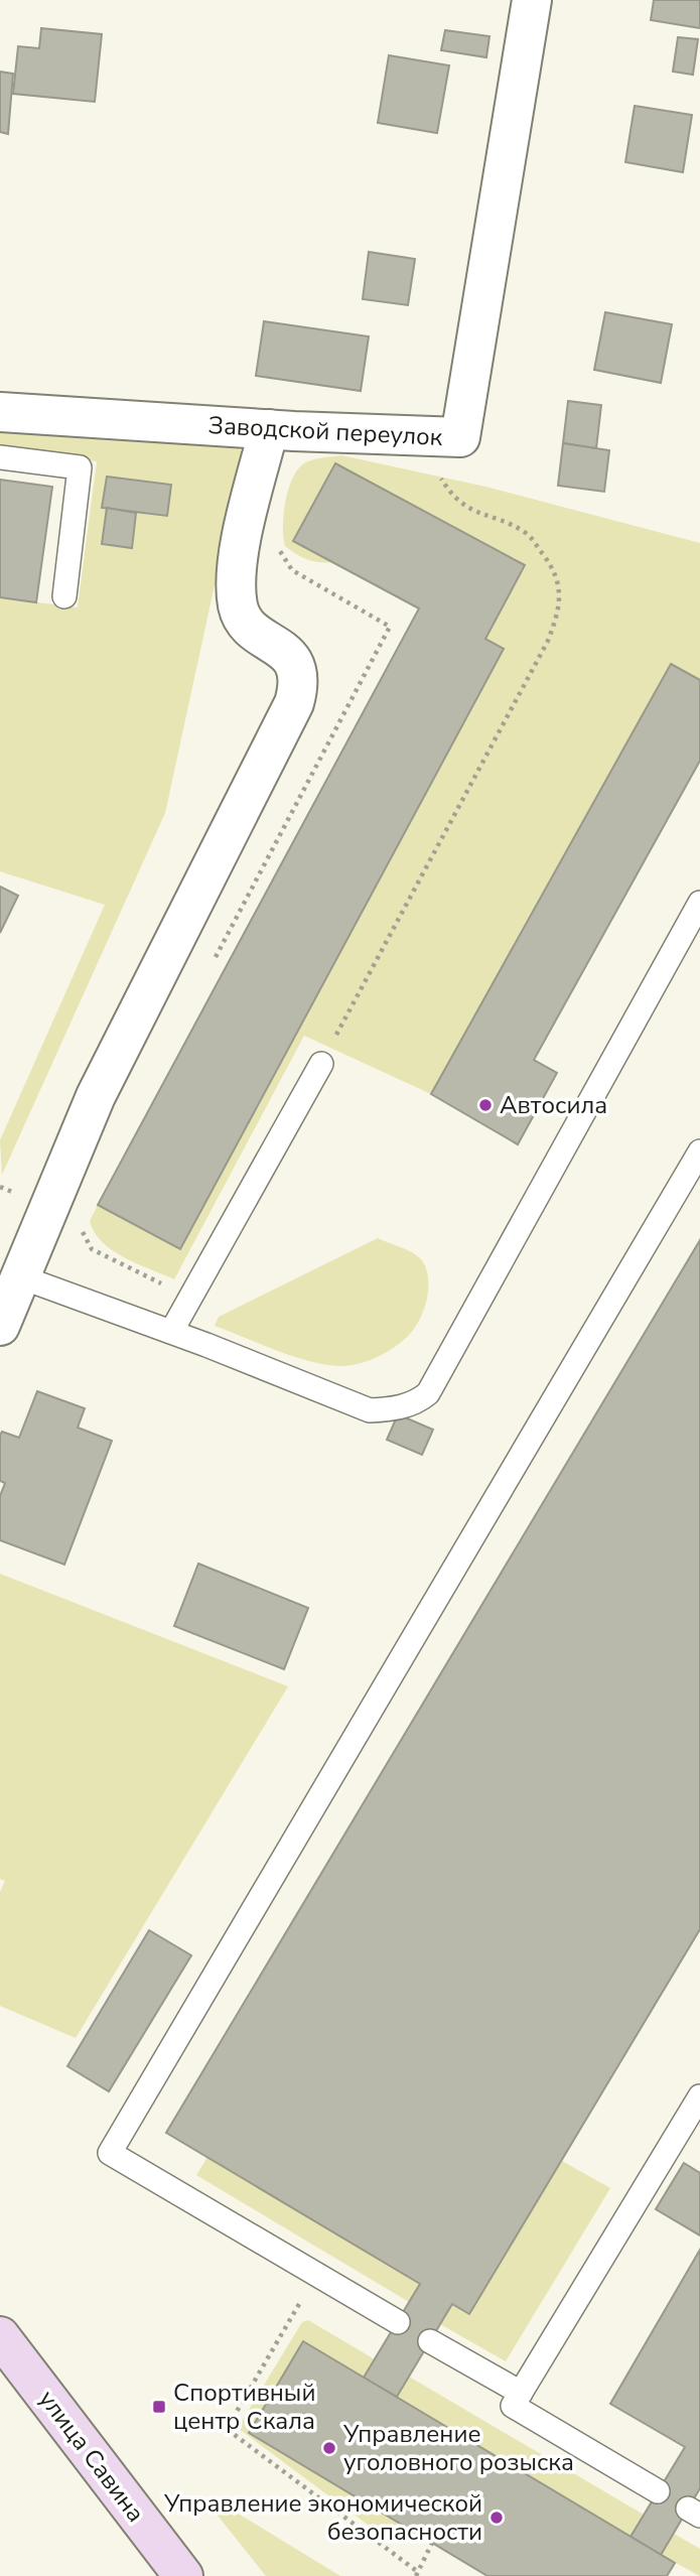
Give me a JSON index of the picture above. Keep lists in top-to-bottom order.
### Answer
{
  "streets": {
    "main road": ["улица Савина"],
    "street": ["Заводской переулок"]
  },
  "places": {
    "other": ["Автосила", "Управление уголовного розыска", "Управление экономической безопасности"],
    "transit": ["Спортивный центр Скала"]
  }
}
